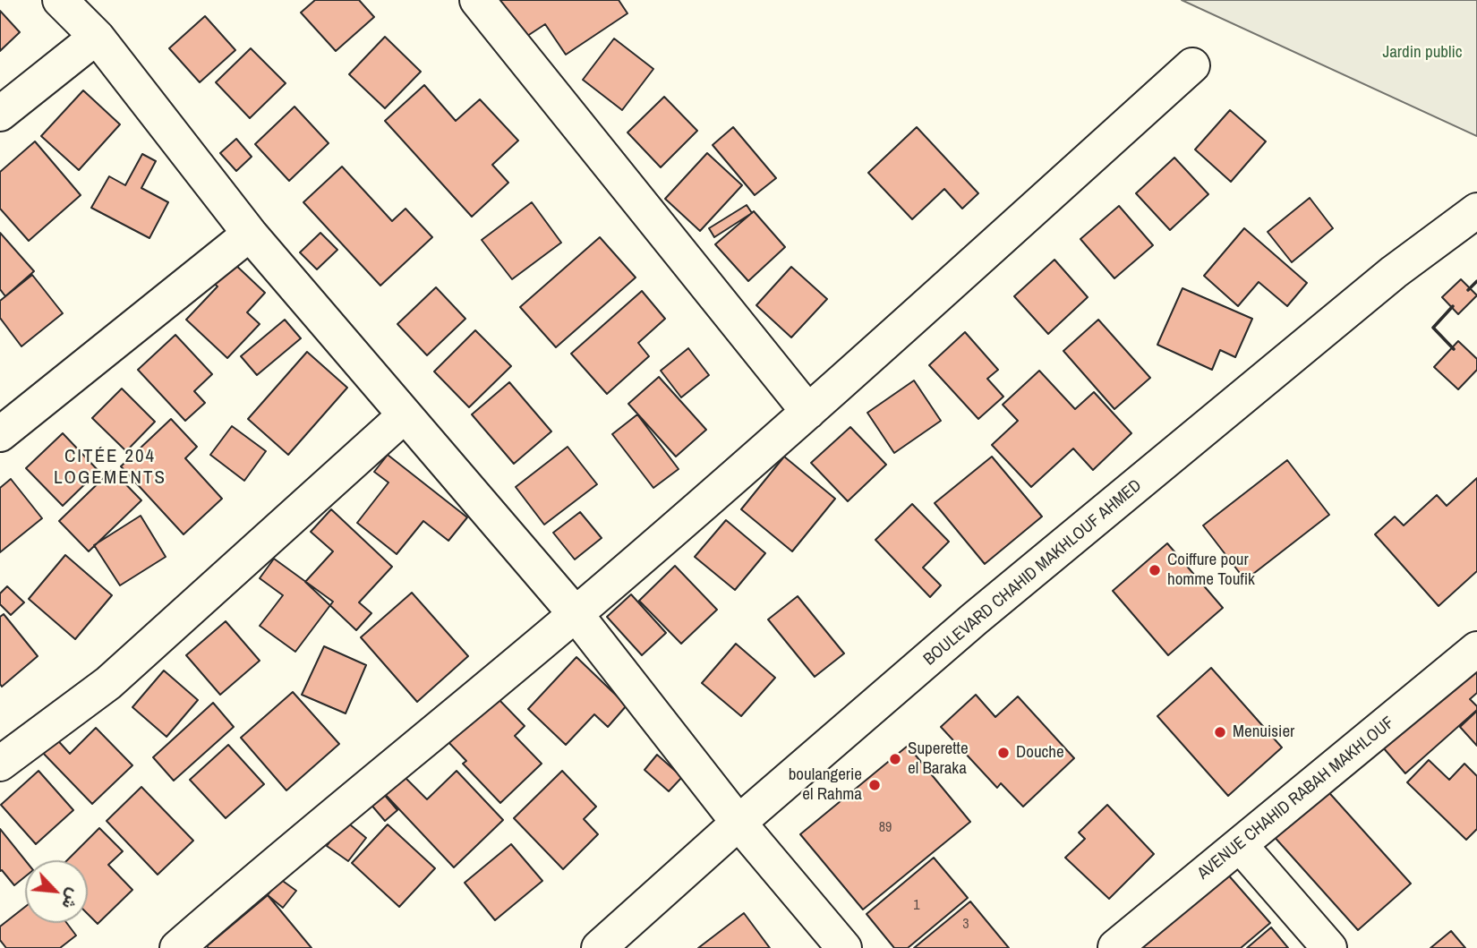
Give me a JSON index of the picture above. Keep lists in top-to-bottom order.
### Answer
{
  "streets": {
    "street": ["BOULEVARD CHAHID MAKHLOUF AHMED", "AVENUE CHAHID RABAH MAKHLOUF"]
  },
  "districts": ["CITÉE 204 LOGEMENTS"],
  "parks": ["Jardin public"],
  "places": [
    "Coiffure pour homme Toufik",
    "Menuisier",
    "Douche",
    "Superette el Baraka",
    "boulangerie el Rahma"
  ],
  "house_numbers": ["89", "1", "3"],
  "north": "bottom right"
}
